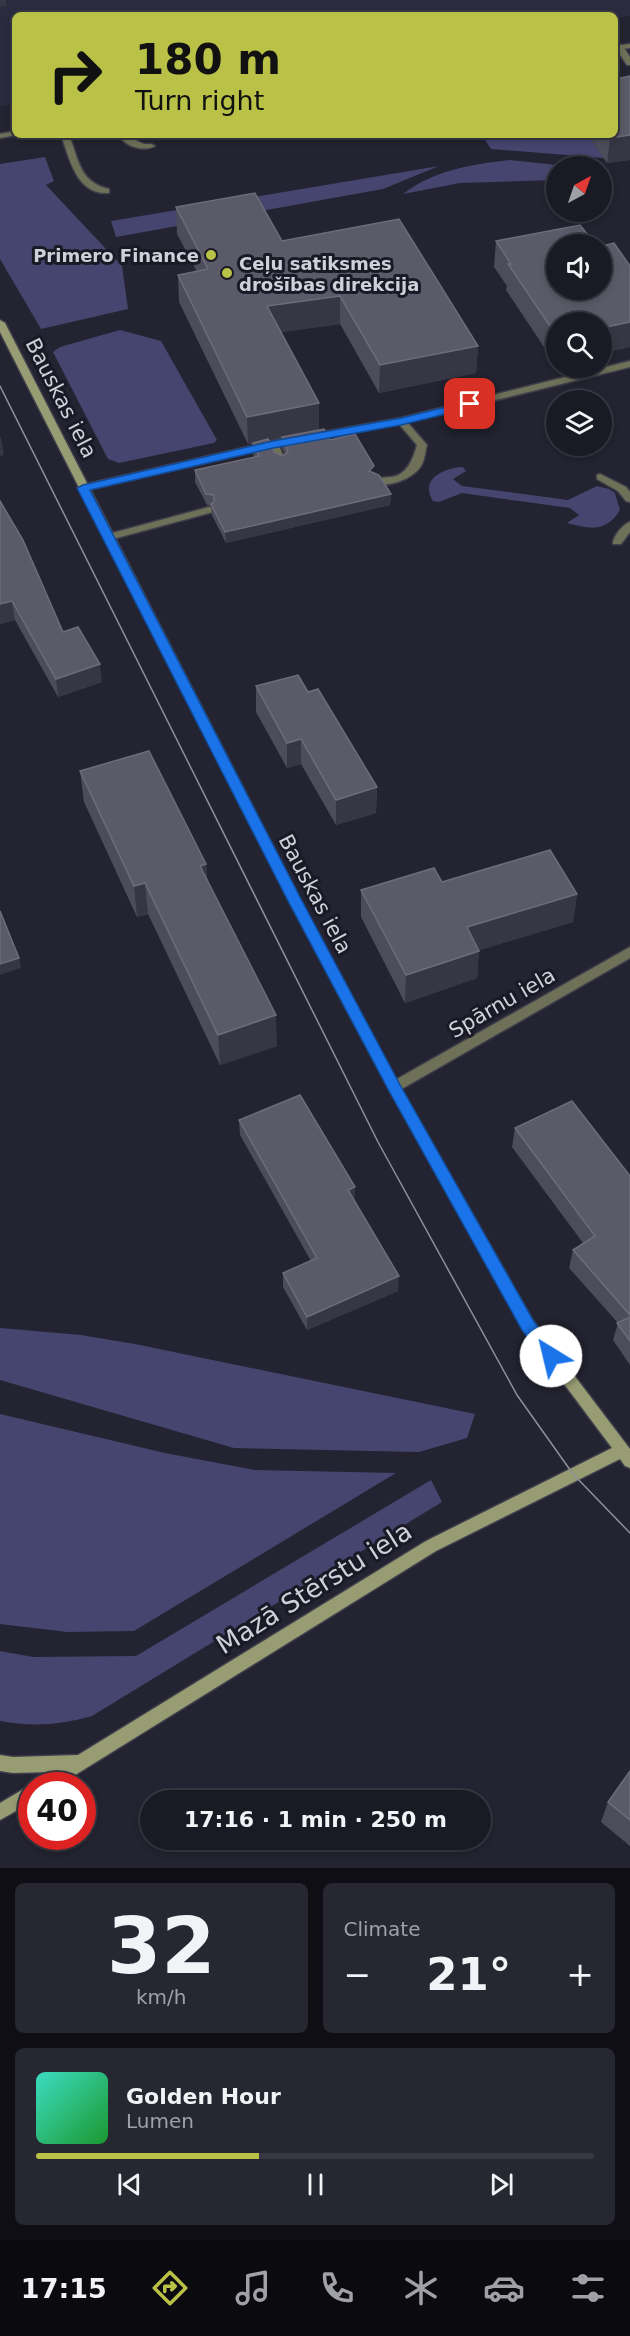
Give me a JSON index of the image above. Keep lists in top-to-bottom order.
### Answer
{
  "streets": {
    "street": ["Bauskas iela", "Spārnu iela", "Mazā Stērstu iela"]
  },
  "crossings": [
    ["Bauskas iela", "Spārnu iela"],
    ["Bauskas iela", "Mazā Stērstu iela"]
  ],
  "places": ["Primero Finance", "Ceļu satiksmes drošības direkcija"],
  "north": "top right",
  "page": {
    "turn": ["180 m", "Turn right"],
    "limit": "40",
    "trip": "17:16 · 1 min · 250 m",
    "tile": [
      ["32", "km/h"],
      "Climate"
    ],
    "heat": ["−", "21°", "+"],
    "song": ["Golden Hour", "Lumen"],
    "tabs": "17:15"
  }
}
